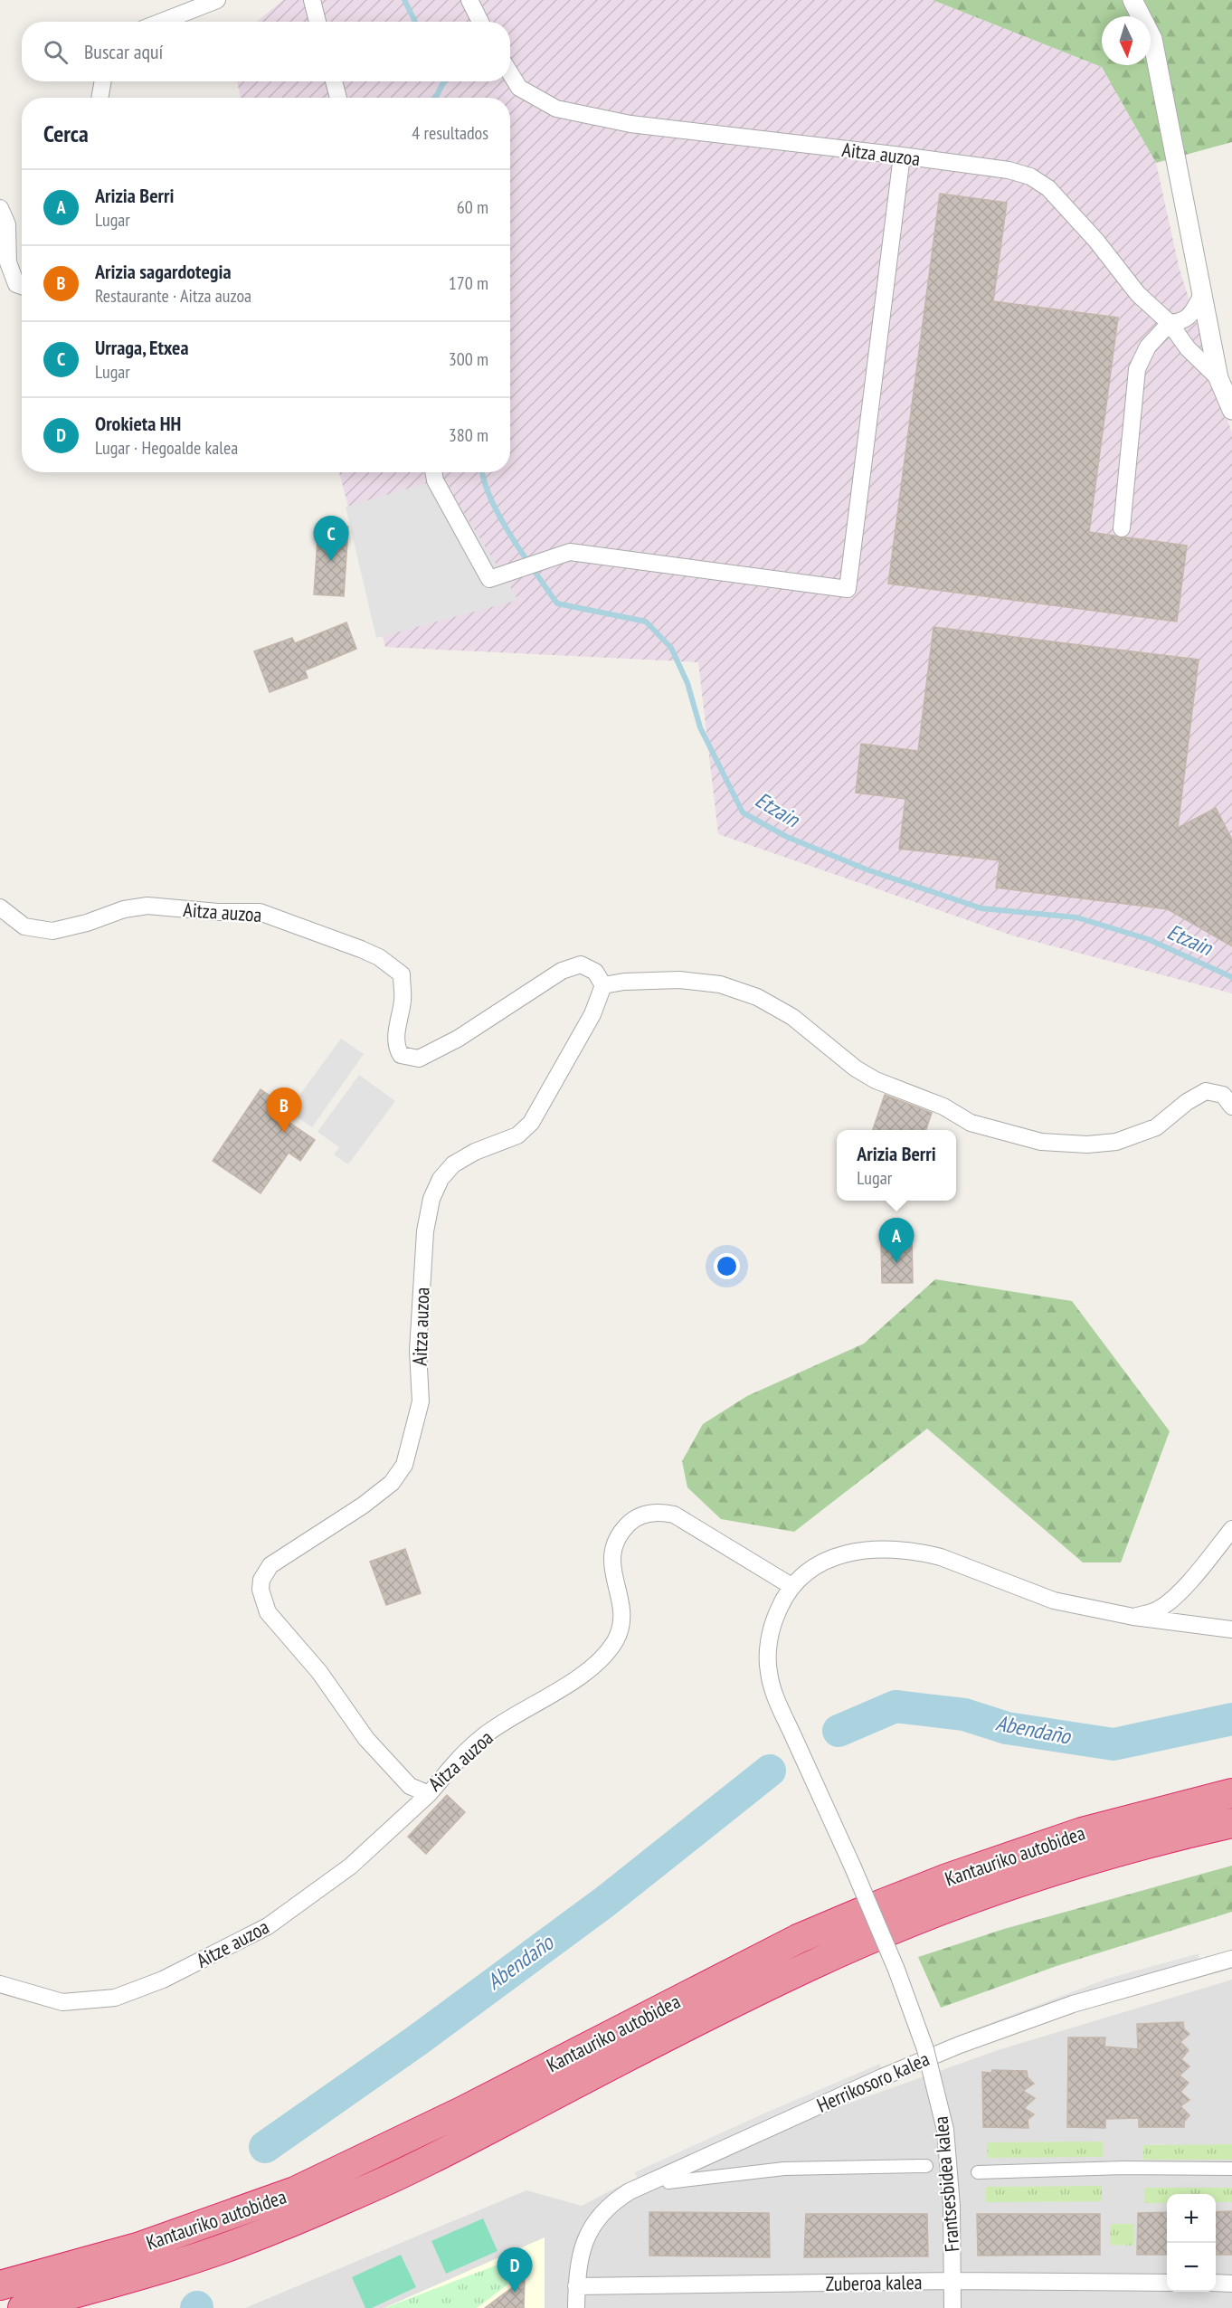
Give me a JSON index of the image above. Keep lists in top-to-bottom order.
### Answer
{
  "streets": {
    "highway": ["Kantauriko autobidea"],
    "street": [
      "Aitza auzoa",
      "Aitze auzoa",
      "Herrikosoro kalea",
      "Frantsesbidea kalea",
      "Zuberoa kalea"
    ]
  },
  "crossings": [
    ["Aitza auzoa", "Aitze auzoa"],
    ["Aitza auzoa", "Frantsesbidea kalea"],
    ["Herrikosoro kalea", "Zuberoa kalea"],
    ["Frantsesbidea kalea", "Zuberoa kalea"]
  ],
  "water": ["Etzain", "Abendaño"],
  "north": "bottom",
  "page": {
    "search": "Buscar aquí",
    "heading": ["Cerca", "4 resultados"],
    "list": [
      {
        "mark": "A",
        "name": "Arizia Berri",
        "note": "Lugar",
        "value": "60 m"
      },
      {
        "mark": "B",
        "name": "Arizia sagardotegia",
        "note": "Restaurante · Aitza auzoa",
        "value": "170 m"
      },
      {
        "mark": "C",
        "name": "Urraga, Etxea",
        "note": "Lugar",
        "value": "300 m"
      },
      {
        "mark": "D",
        "name": "Orokieta HH",
        "note": "Lugar · Hegoalde kalea",
        "value": "380 m"
      }
    ],
    "pins": [
      "C",
      "B",
      "A",
      "D"
    ],
    "popup": ["Arizia Berri", "Lugar"],
    "map_buttons": ["+", "−"]
  }
}
